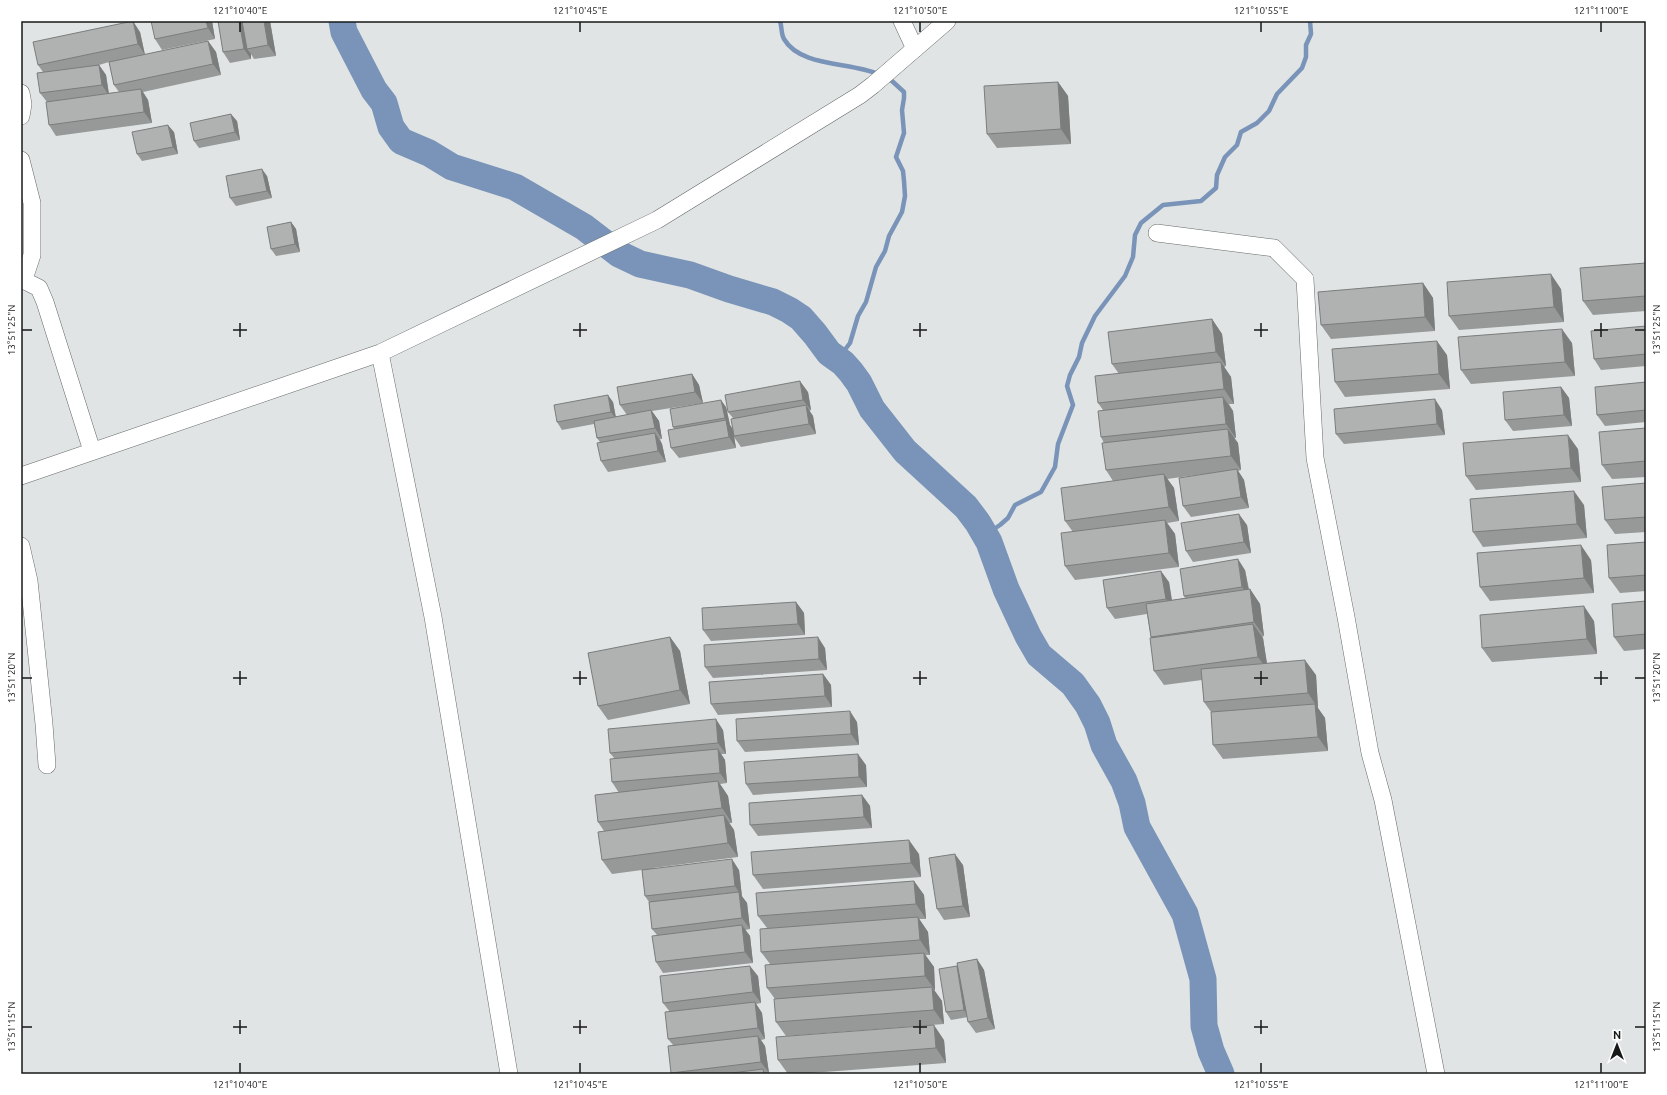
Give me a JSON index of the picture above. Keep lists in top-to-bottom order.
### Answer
{
  "north": "top",
  "coordinates": [
    "121°10'40\"E",
    "121°10'45\"E",
    "121°10'50\"E",
    "121°10'55\"E",
    "121°11'00\"E",
    "13°51'25\"N",
    "13°51'20\"N",
    "13°51'15\"N"
  ]
}
